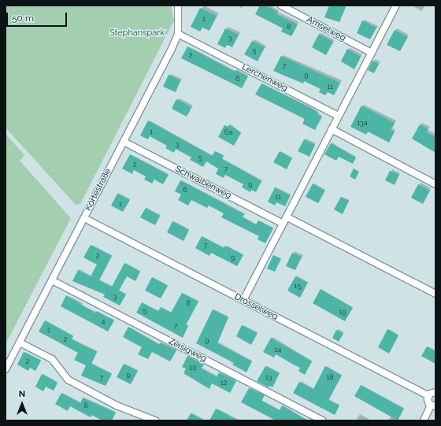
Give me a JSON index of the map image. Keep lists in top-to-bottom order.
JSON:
{
  "streets": {
    "street": [
      "Amselweg",
      "Lerchenweg",
      "Schwalbenweg",
      "Körtestraße",
      "Drosselweg",
      "Zeisigweg"
    ]
  },
  "crossings": [
    ["Lerchenweg", "Körtestraße"],
    ["Schwalbenweg", "Körtestraße"],
    ["Körtestraße", "Drosselweg"],
    ["Körtestraße", "Zeisigweg"]
  ],
  "parks": ["Stephanspark"],
  "house_numbers": [
    "1",
    "8",
    "3",
    "5",
    "2",
    "7",
    "9",
    "6",
    "11",
    "13a",
    "1",
    "6a",
    "3",
    "5",
    "2",
    "7",
    "9",
    "6",
    "11",
    "1",
    "7",
    "2",
    "9",
    "15",
    "3",
    "8",
    "5",
    "19",
    "4",
    "7",
    "1",
    "2",
    "9",
    "14",
    "2",
    "10",
    "9",
    "13",
    "18",
    "7",
    "12",
    "8"
  ],
  "scale_bar": "50 m",
  "north": "top"
}
